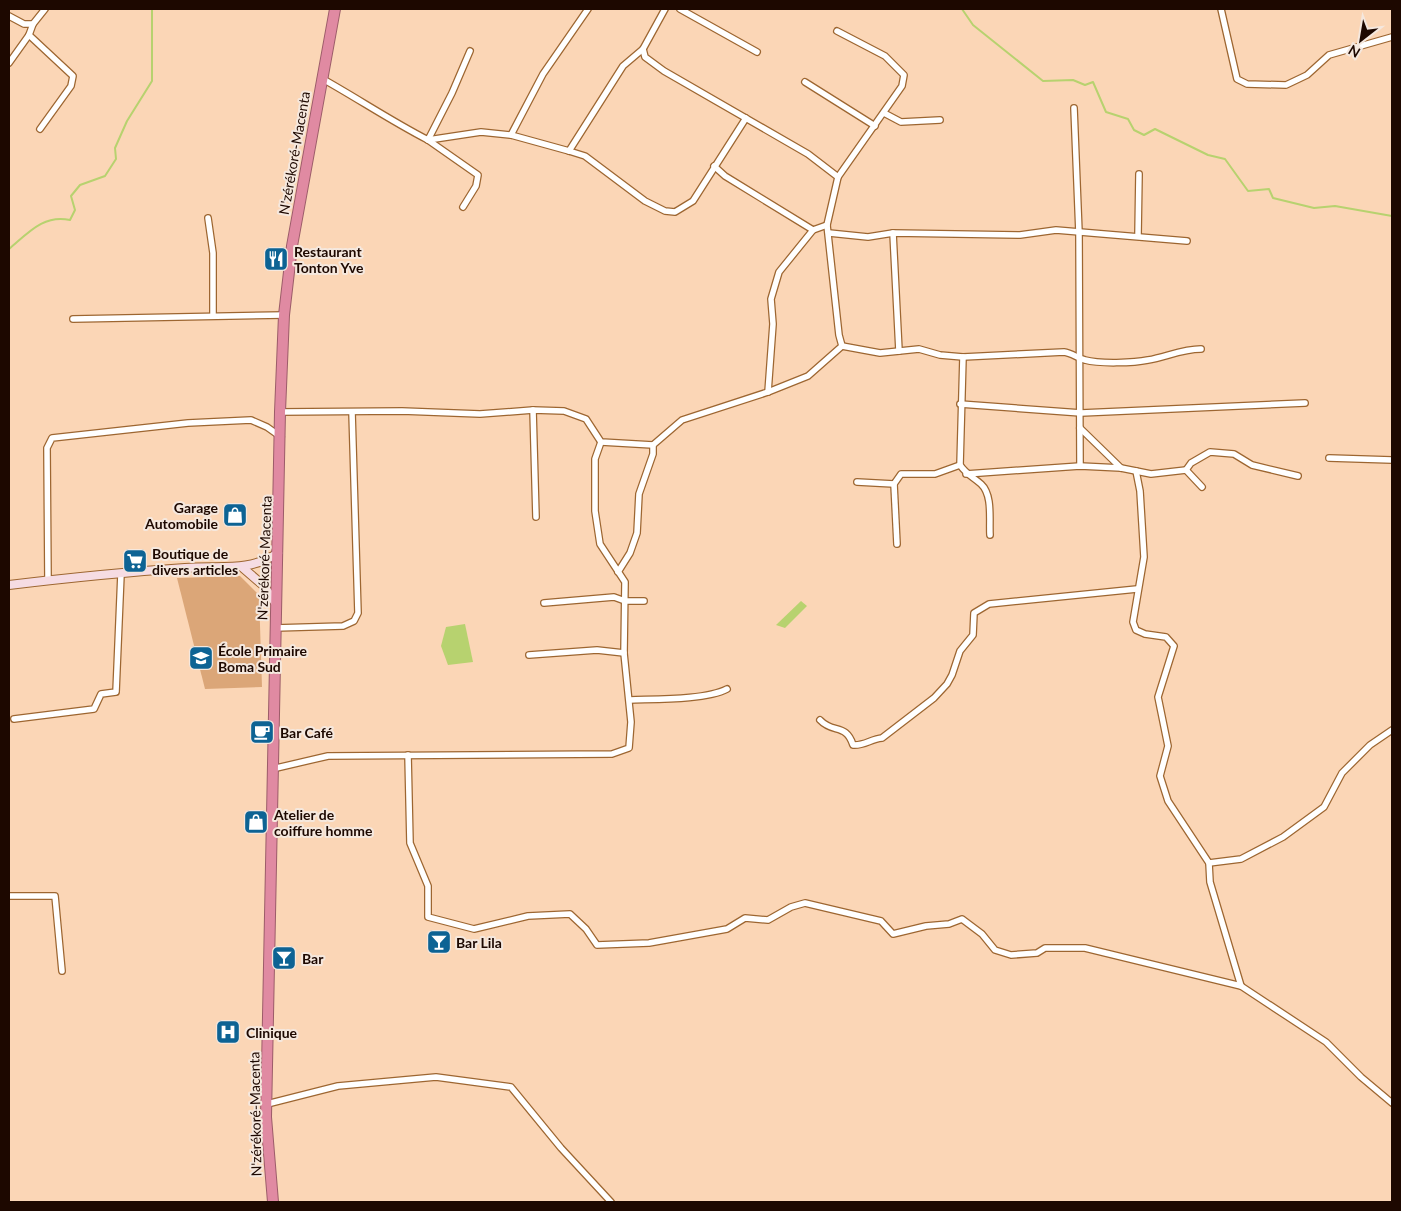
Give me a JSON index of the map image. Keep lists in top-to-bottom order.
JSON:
{
  "streets": {
    "highway": ["N'zérékoré-Macenta"]
  },
  "places": {
    "restaurant": ["Restaurant Tonton Yve"],
    "shop": ["Garage Automobile", "Atelier de coiffure homme"],
    "supermarket": ["Boutique de divers articles"],
    "school or university": ["École Primaire Boma Sud"],
    "cafe": ["Bar Café"],
    "bar": ["Bar Lila", "Bar"],
    "hospital": ["Clinique"]
  },
  "north": "bottom left"
}
